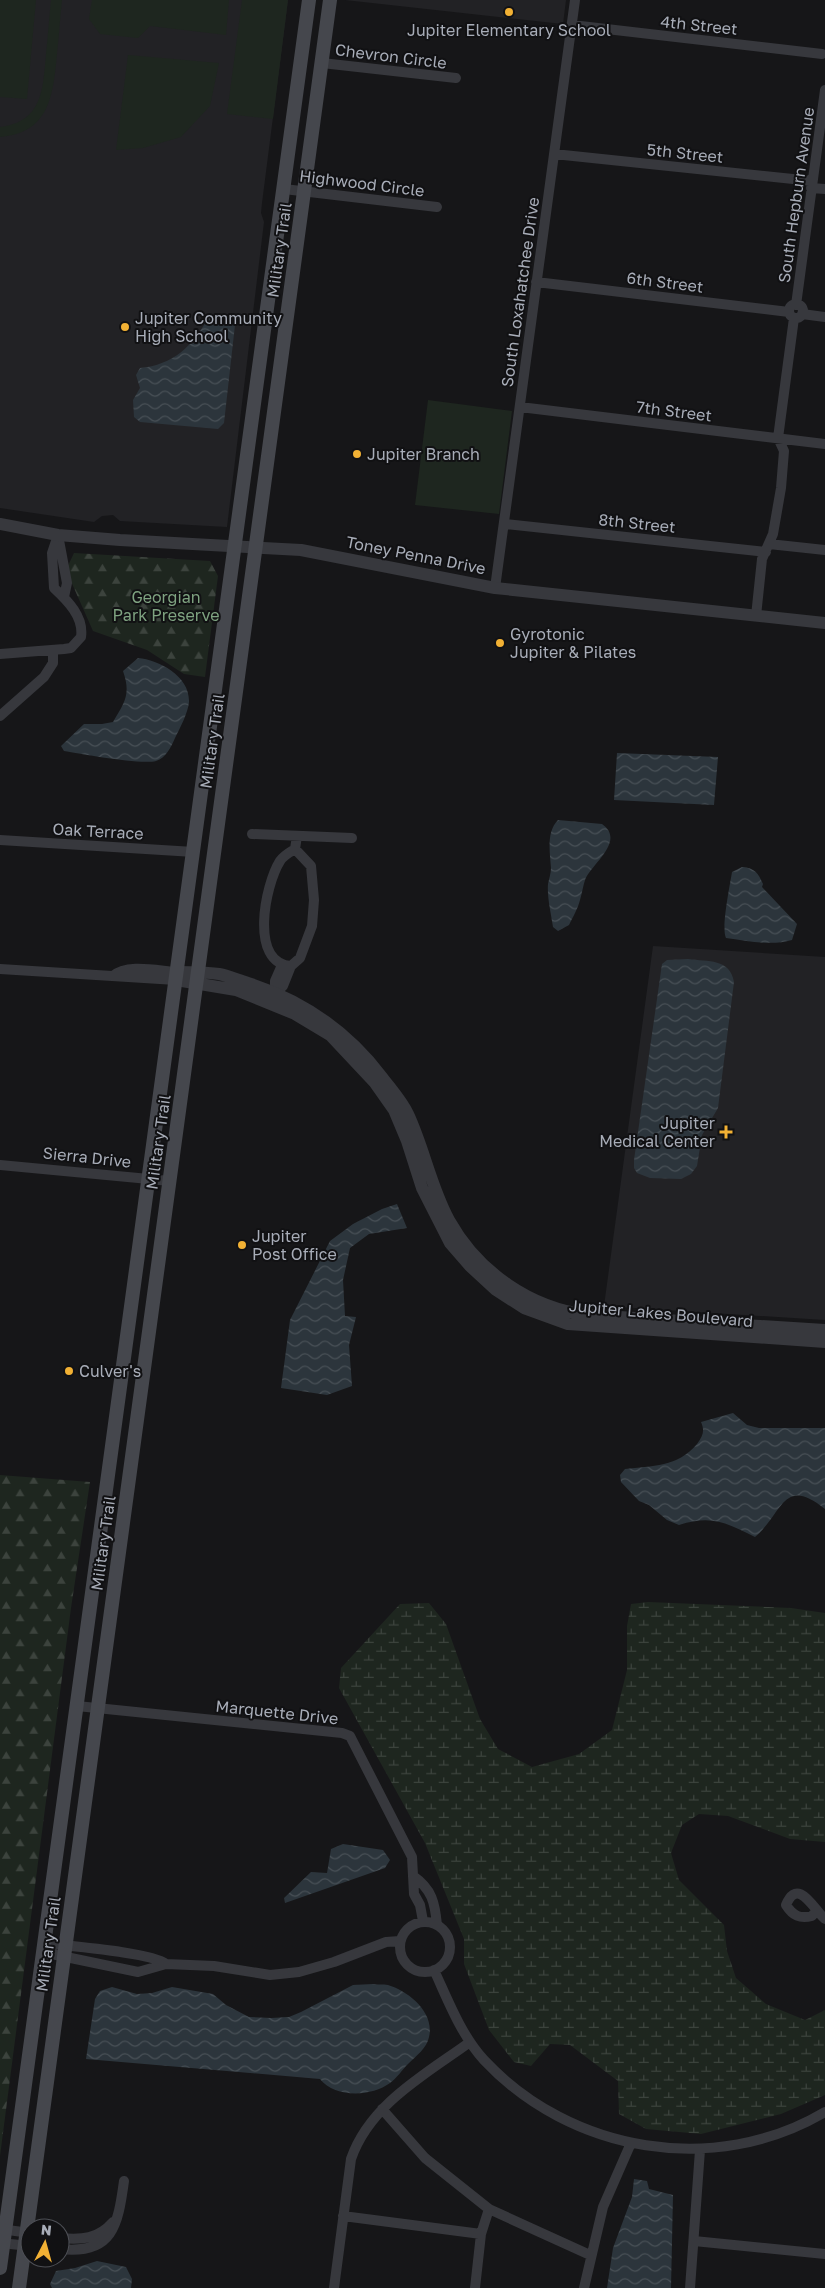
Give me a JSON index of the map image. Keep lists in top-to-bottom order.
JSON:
{
  "streets": {
    "main road": ["Military Trail"],
    "street": [
      "4th Street",
      "Chevron Circle",
      "5th Street",
      "Highwood Circle",
      "South Hepburn Avenue",
      "6th Street",
      "South Loxahatchee Drive",
      "7th Street",
      "8th Street",
      "Toney Penna Drive",
      "Oak Terrace",
      "Sierra Drive",
      "Jupiter Lakes Boulevard",
      "Marquette Drive"
    ]
  },
  "crossings": [
    ["4th Street", "South Loxahatchee Drive"],
    ["Chevron Circle", "Military Trail"],
    ["5th Street", "South Hepburn Avenue"],
    ["5th Street", "South Loxahatchee Drive"],
    ["Highwood Circle", "Military Trail"],
    ["South Hepburn Avenue", "6th Street"],
    ["South Hepburn Avenue", "7th Street"],
    ["South Hepburn Avenue", "8th Street"],
    ["South Hepburn Avenue", "Toney Penna Drive"],
    ["Military Trail", "Toney Penna Drive"],
    ["Military Trail", "Oak Terrace"],
    ["Military Trail", "Sierra Drive"],
    ["Military Trail", "Jupiter Lakes Boulevard"],
    ["Military Trail", "Marquette Drive"],
    ["6th Street", "South Loxahatchee Drive"],
    ["South Loxahatchee Drive", "7th Street"],
    ["South Loxahatchee Drive", "8th Street"],
    ["South Loxahatchee Drive", "Toney Penna Drive"]
  ],
  "parks": ["Georgian Park Preserve"],
  "places": {
    "other": [
      "Jupiter Elementary School",
      "Jupiter Community High School",
      "Jupiter Branch",
      "Gyrotonic Jupiter & Pilates",
      "Jupiter Post Office",
      "Culver's"
    ],
    "health": ["Jupiter Medical Center"]
  },
  "north": "top"
}
